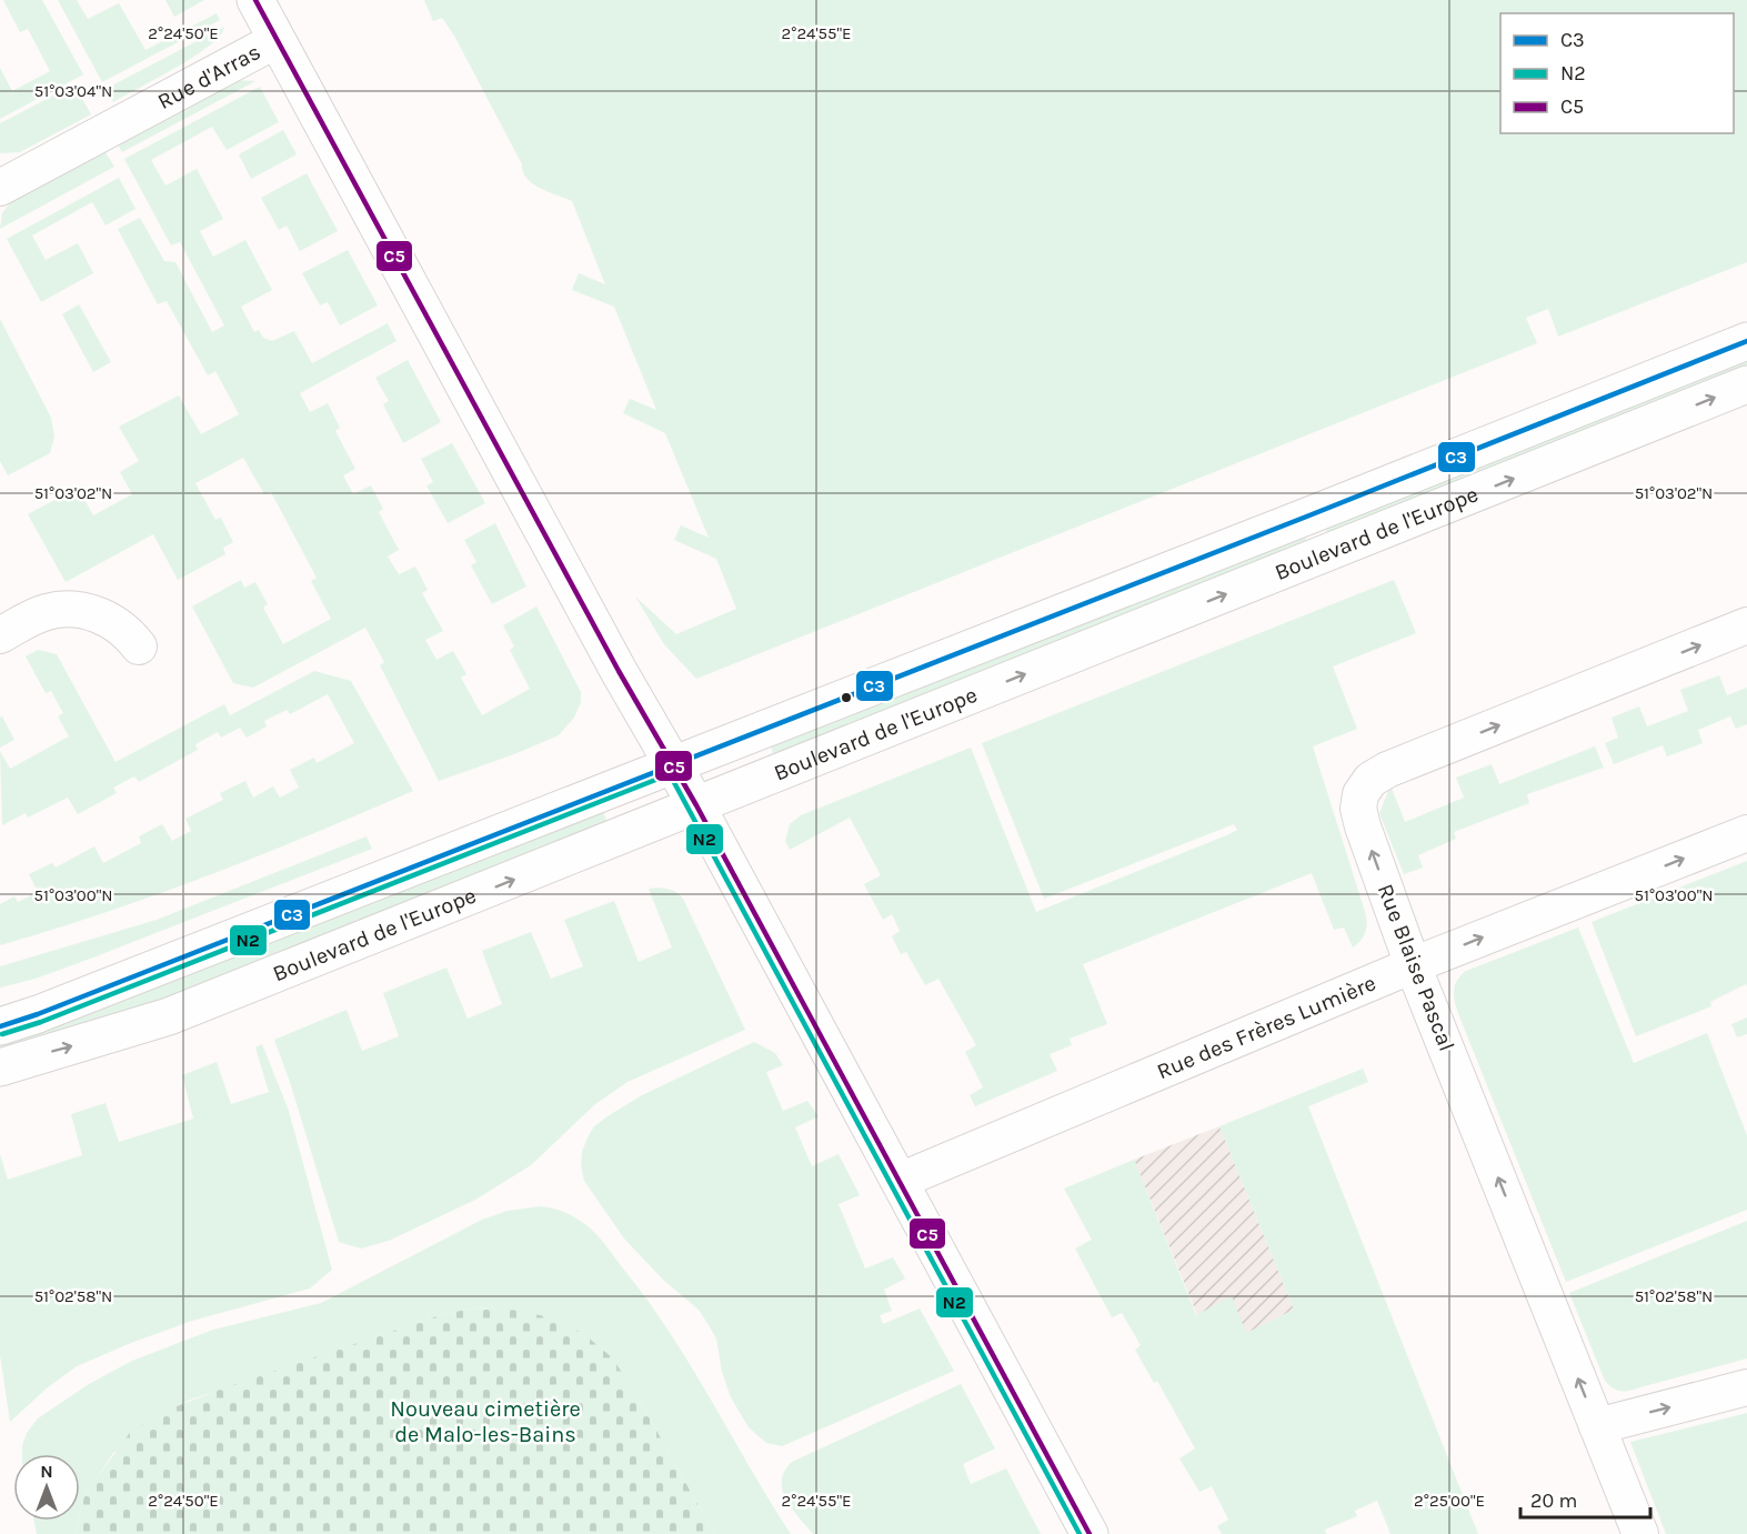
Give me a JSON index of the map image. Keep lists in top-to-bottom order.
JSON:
{
  "streets": {
    "street": [
      "Rue d'Arras",
      "Boulevard de l'Europe",
      "Rue Blaise Pascal",
      "Rue des Frères Lumière"
    ]
  },
  "crossings": [
    ["Rue Blaise Pascal", "Rue des Frères Lumière"]
  ],
  "one_way": ["Rue des Frères Lumière"],
  "parks": ["Nouveau cimetière de Malo-les-Bains"],
  "lines": ["transit line C5", "transit line C3", "transit line N2"],
  "legend": ["C3", "N2", "C5"],
  "scale_bar": "20 m",
  "north": "top",
  "coordinates": [
    "2°24'50\"E",
    "2°24'55\"E",
    "51°03'04\"N",
    "51°03'02\"N",
    "51°03'00\"N",
    "51°02'58\"N",
    "2°25'00\"E"
  ]
}
